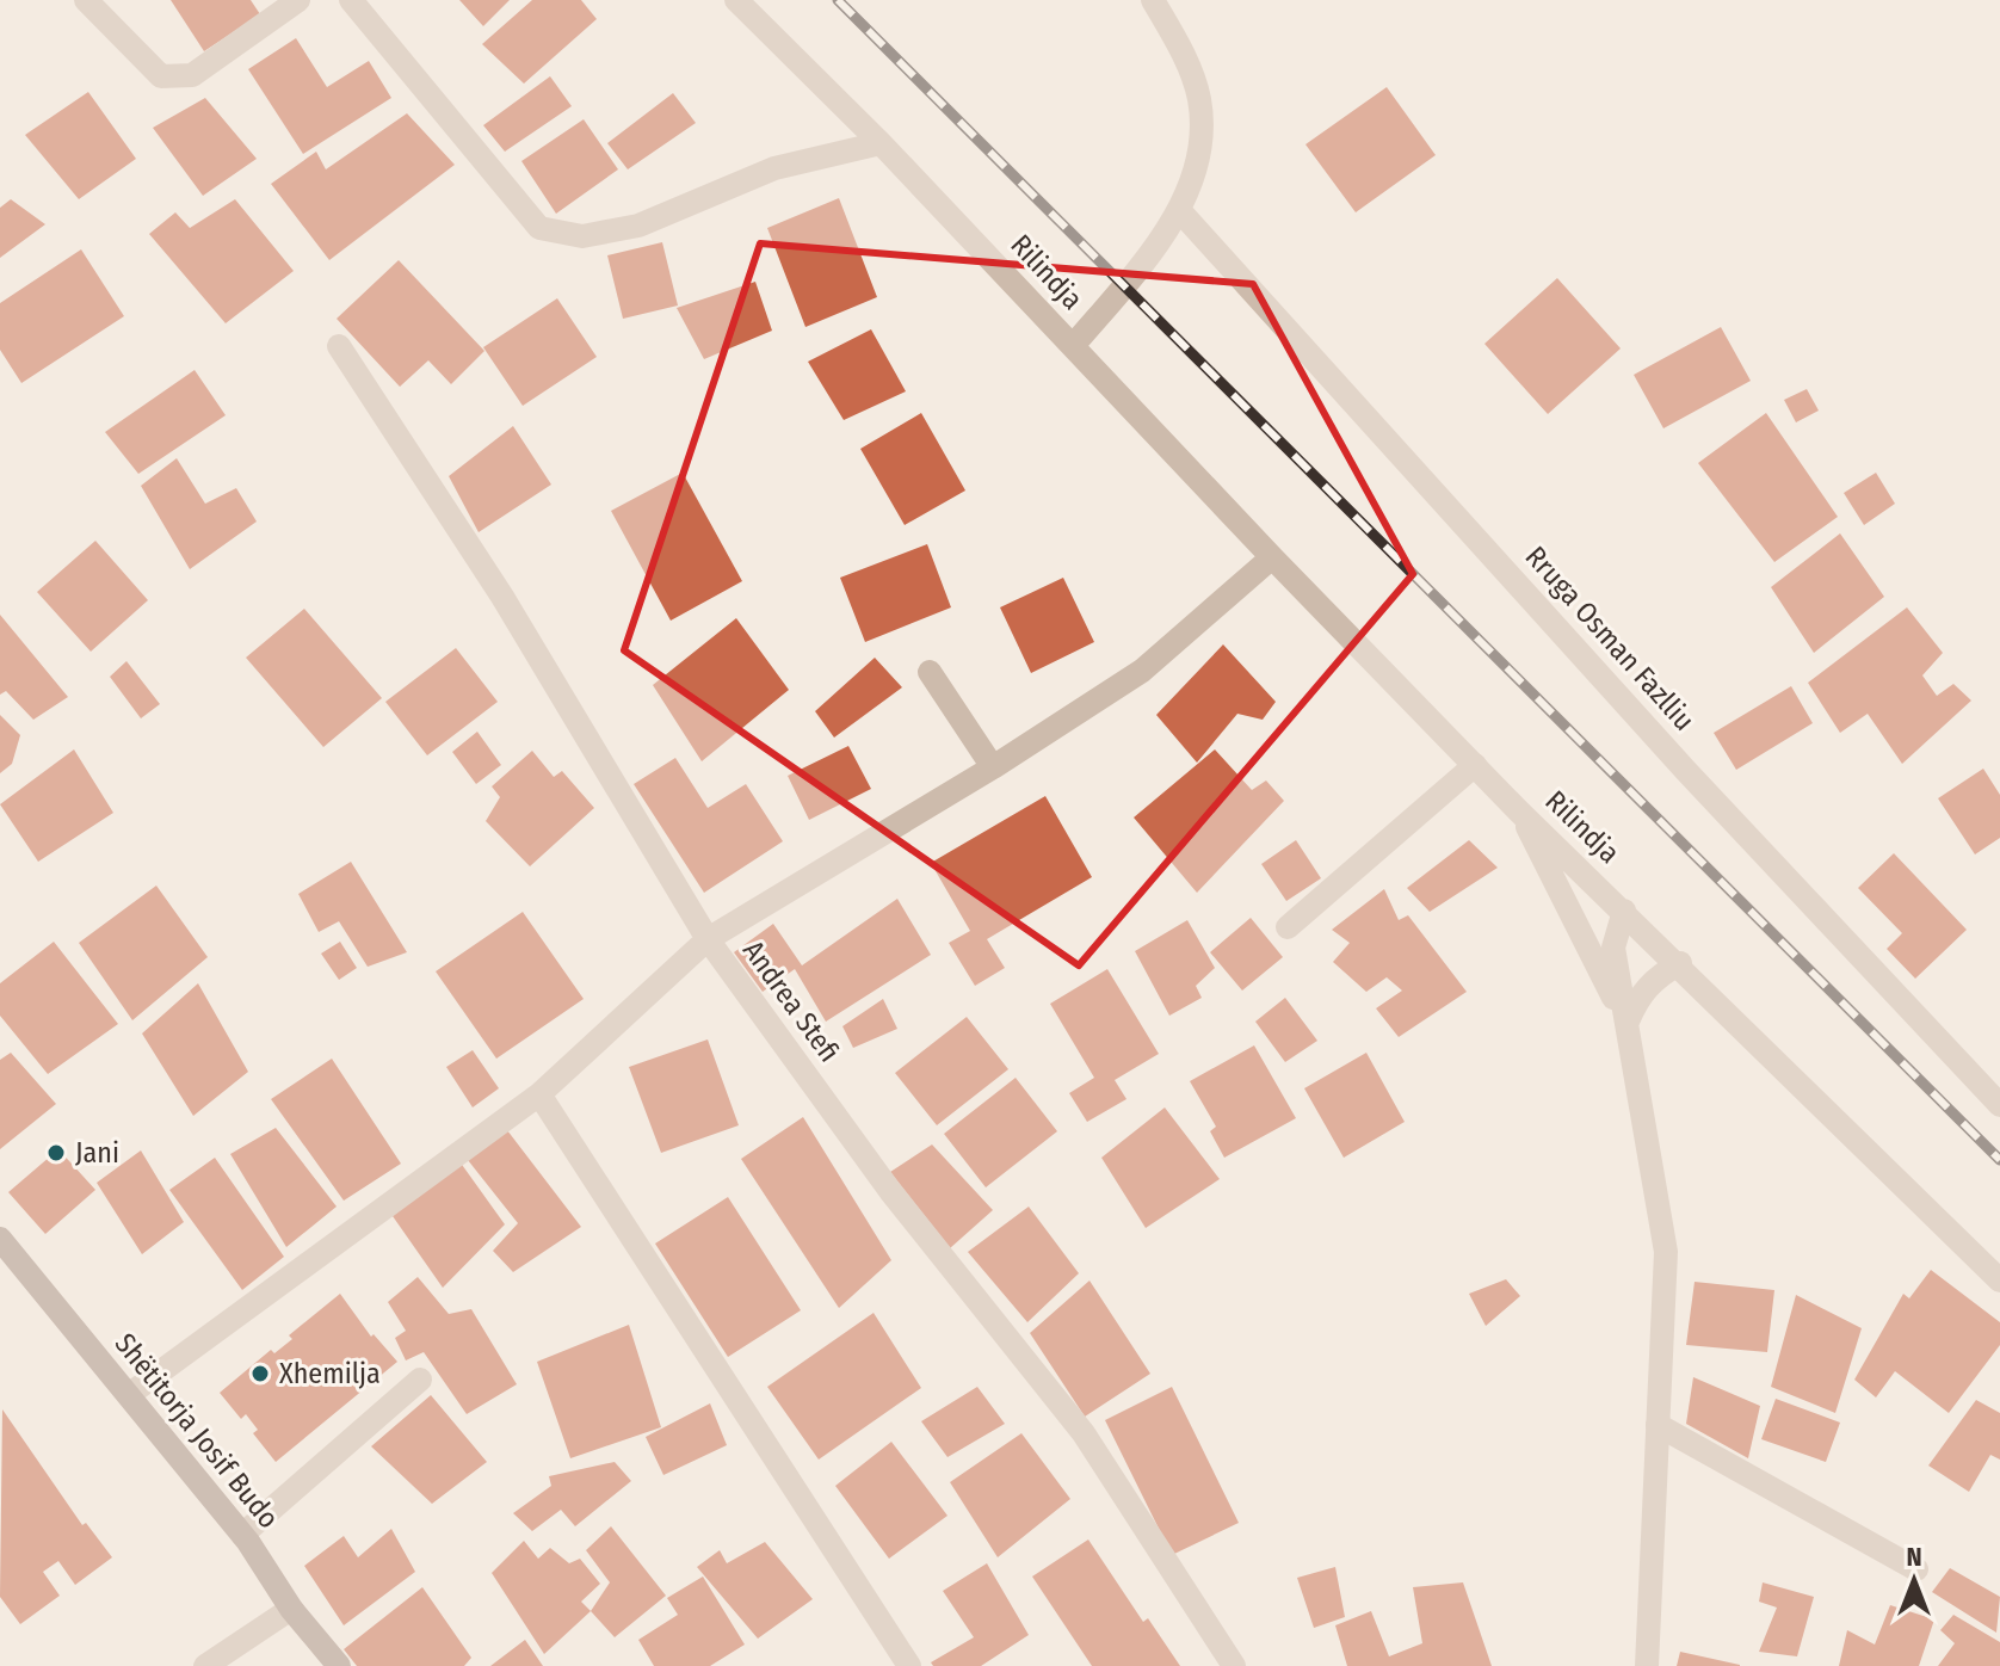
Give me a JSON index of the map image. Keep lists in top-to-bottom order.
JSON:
{
  "streets": {
    "main road": ["Shëtitorja Josif Budo"],
    "street": ["Rilindja", "Rruga Osman Fazlliu", "Andrea Stefi"]
  },
  "places": ["Jani", "Xhemilja"],
  "north": "top"
}
